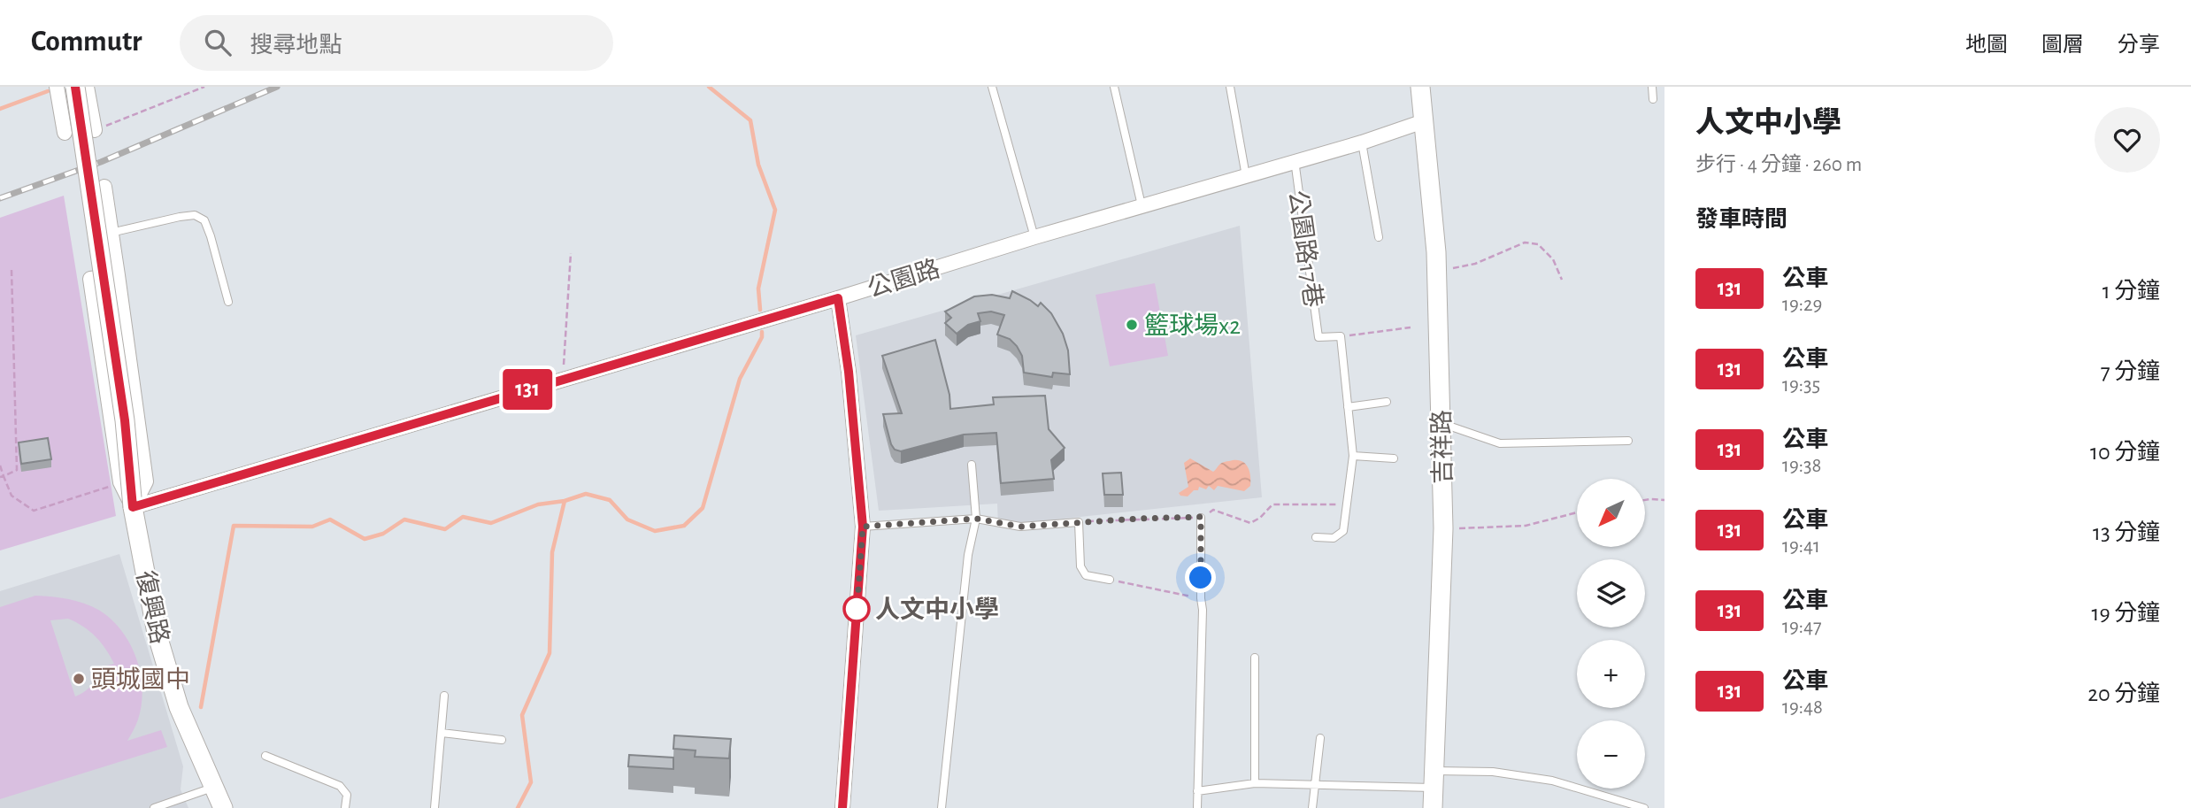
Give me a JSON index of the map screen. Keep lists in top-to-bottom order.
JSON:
{
  "streets": {
    "street": ["公園路", "吉祥路", "復興路"],
    "lane": ["公園路17巷"]
  },
  "crossings": [
    ["公園路17巷", "公園路"],
    ["公園路", "吉祥路"],
    ["公園路", "復興路"]
  ],
  "places": ["籃球場x2", "人文中小學", "頭城國中"],
  "lines": ["bus line 131"],
  "north": "bottom left",
  "page": {
    "header": "Commutr",
    "search": "搜尋地點",
    "nav": ["地圖", "圖層", "分享"],
    "on_map": "131",
    "heading": [
      ["人文中小學", "步行 · 4 分鐘 · 260 m"],
      "發車時間"
    ],
    "list": [
      {
        "mark": "131",
        "name": "公車",
        "note": "19:29",
        "value": "1 分鐘"
      },
      {
        "mark": "131",
        "name": "公車",
        "note": "19:35",
        "value": "7 分鐘"
      },
      {
        "mark": "131",
        "name": "公車",
        "note": "19:38",
        "value": "10 分鐘"
      },
      {
        "mark": "131",
        "name": "公車",
        "note": "19:41",
        "value": "13 分鐘"
      },
      {
        "mark": "131",
        "name": "公車",
        "note": "19:47",
        "value": "19 分鐘"
      },
      {
        "mark": "131",
        "name": "公車",
        "note": "19:48",
        "value": "20 分鐘"
      }
    ],
    "map_buttons": ["+", "−"]
  }
}
